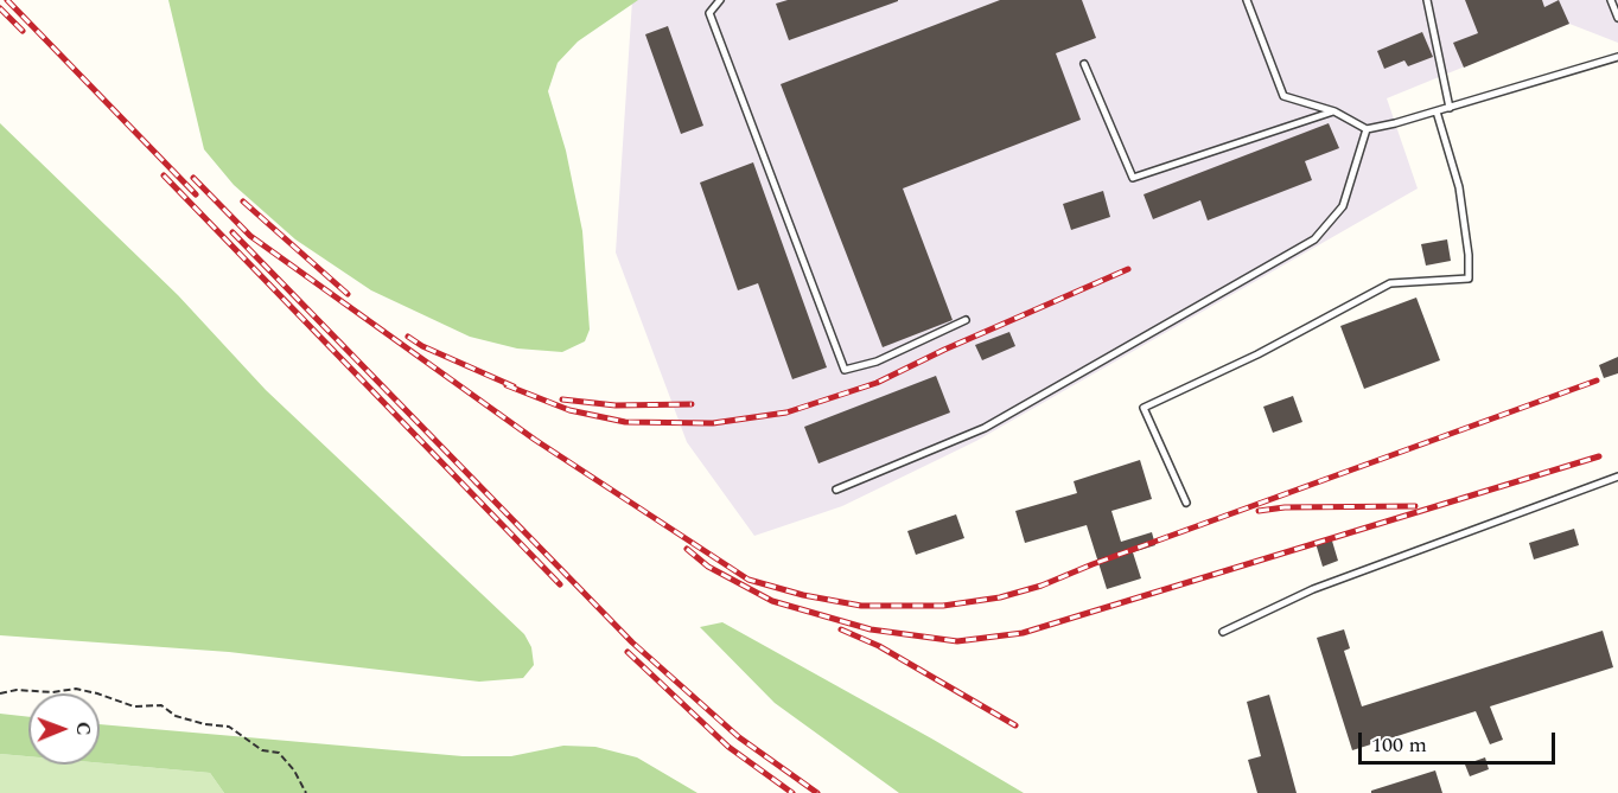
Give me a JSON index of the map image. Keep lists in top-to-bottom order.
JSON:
{
  "scale_bar": "100 m",
  "north": "right"
}
